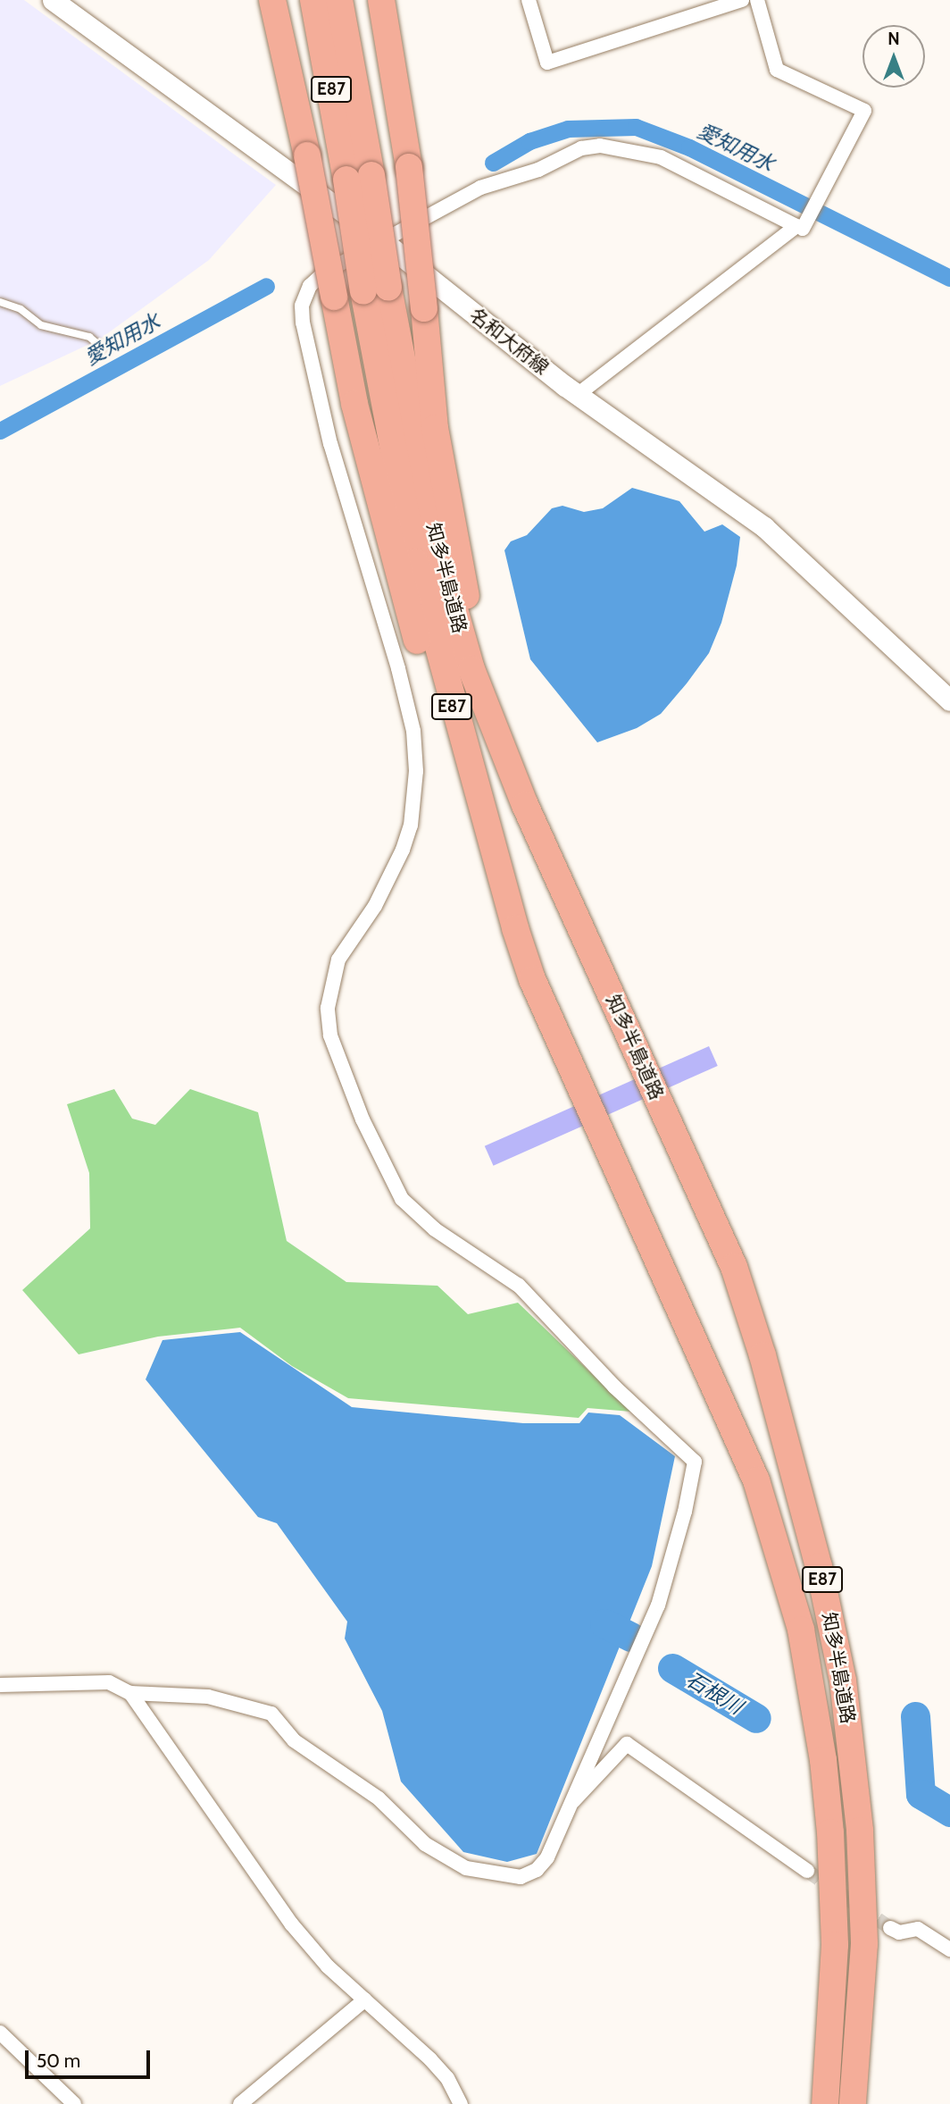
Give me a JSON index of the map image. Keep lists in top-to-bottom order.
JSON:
{
  "streets": {
    "highway": ["E87", "知多半島道路"],
    "main road": ["名和大府線"]
  },
  "water": ["愛知用水", "石根川"],
  "scale_bar": "50 m",
  "north": "top"
}
